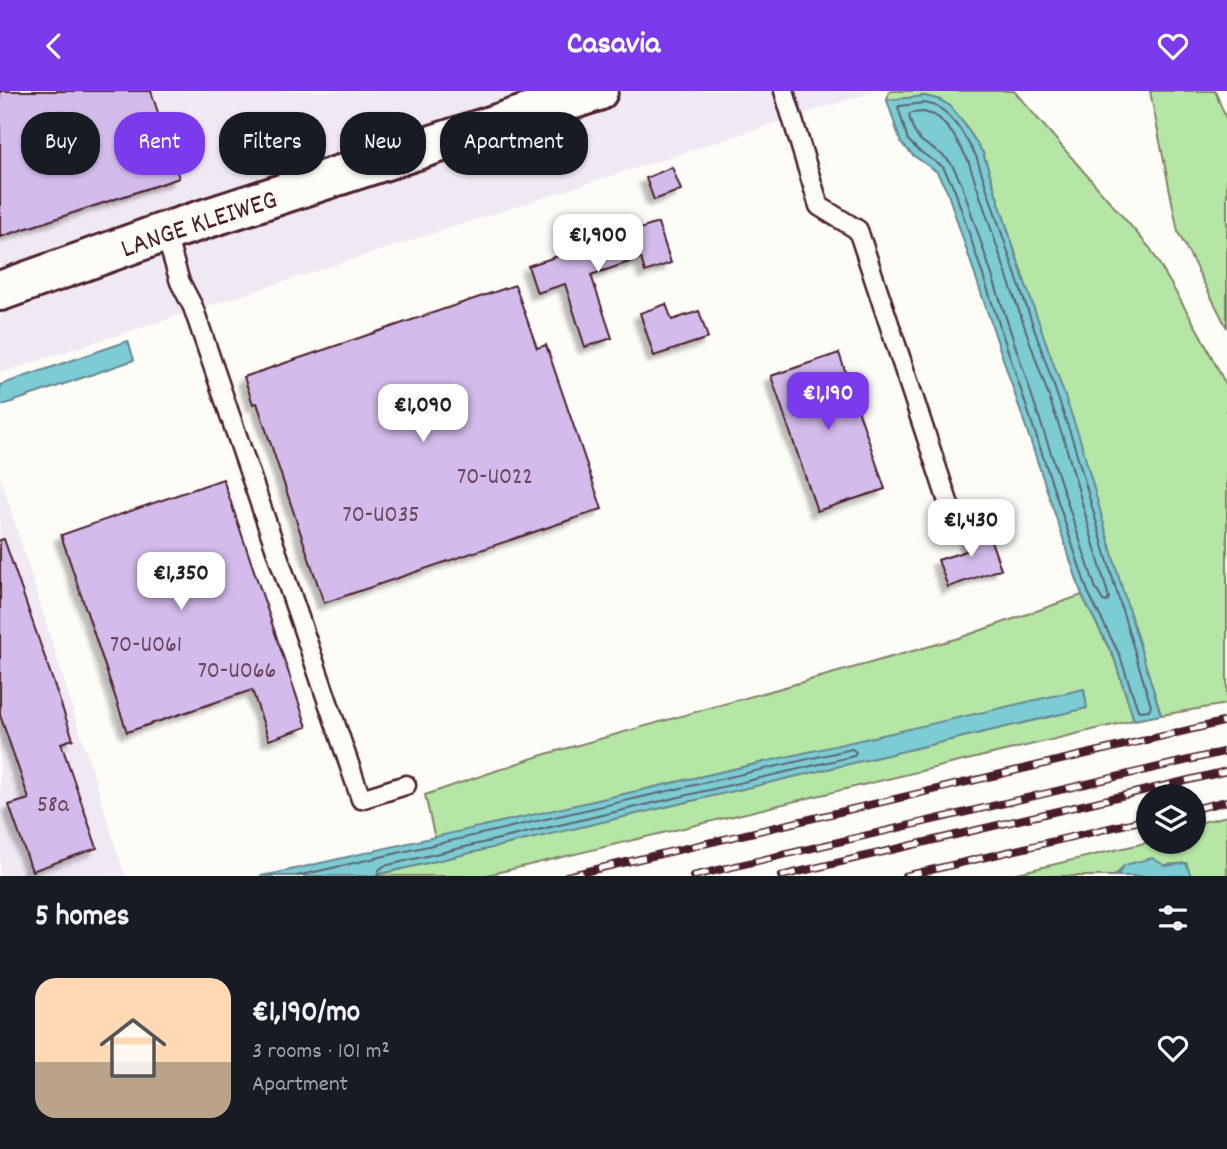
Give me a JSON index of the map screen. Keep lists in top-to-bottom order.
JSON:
{
  "streets": {
    "street": ["LANGE KLEIWEG"]
  },
  "house_numbers": [
    "70-U022",
    "70-U035",
    "70-U061",
    "70-U066",
    "58a"
  ],
  "page": {
    "header": "Casavia",
    "chip": [
      "Buy",
      "Rent",
      "Filters",
      "New",
      "Apartment"
    ],
    "price": [
      "€1,900",
      "€1,190",
      "€1,090",
      "€1,430",
      "€1,350"
    ],
    "heading": "5 homes",
    "list": [
      {
        "name": "€1,190/mo",
        "note": "3 rooms · 101 m² · Apartment"
      }
    ]
  }
}
